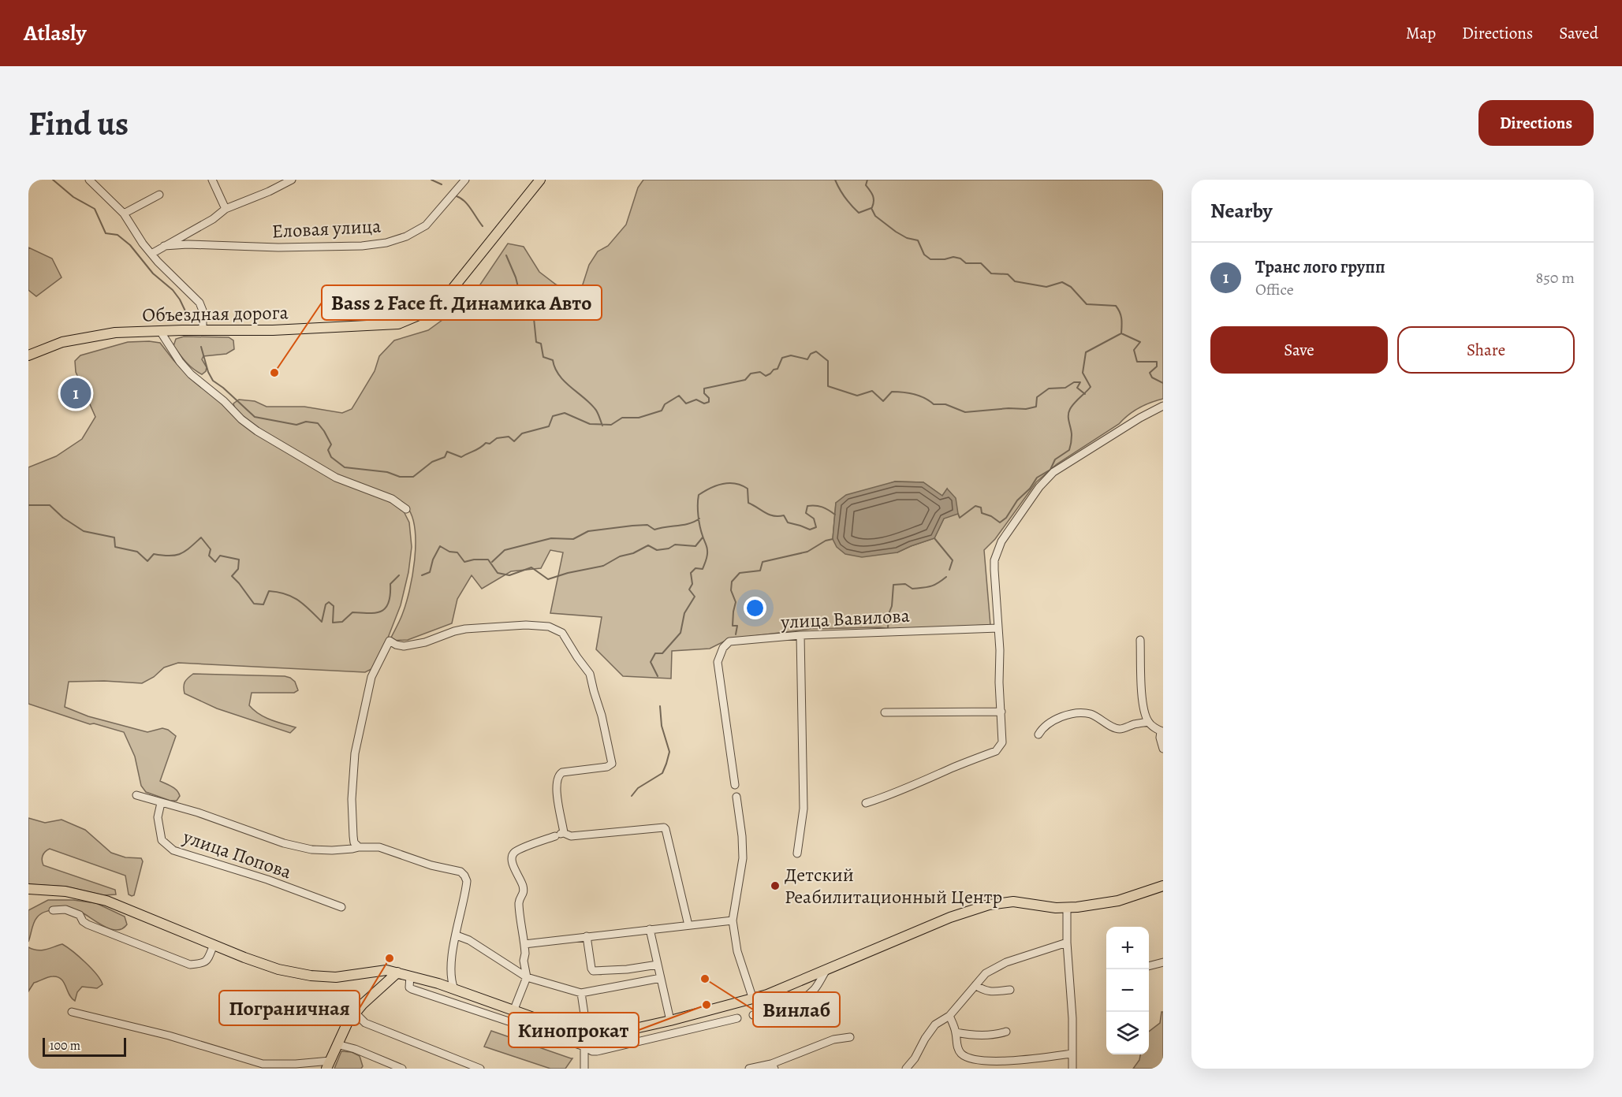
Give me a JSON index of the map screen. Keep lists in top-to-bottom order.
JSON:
{
  "streets": {
    "main road": ["Объездная дорога"],
    "street": ["Еловая улица", "улица Вавилова", "улица Попова"]
  },
  "places": [
    "Bass 2 Face ft. Динамика Авто",
    "Детский Реабилитационный Центр",
    "Пограничная",
    "Винлаб",
    "Кинопрокат"
  ],
  "scale_bar": "100 m",
  "page": {
    "header": "Atlasly",
    "nav": ["Map", "Directions", "Saved"],
    "buttons": [
      "Directions",
      ["Save", "Share"]
    ],
    "title": "Find us",
    "heading": "Nearby",
    "list": [
      {
        "mark": "1",
        "name": "Транс лого групп",
        "note": "Office",
        "value": "850 m"
      }
    ],
    "pins": "1",
    "map_buttons": ["+", "−"],
    "scale": "100 m"
  }
}
